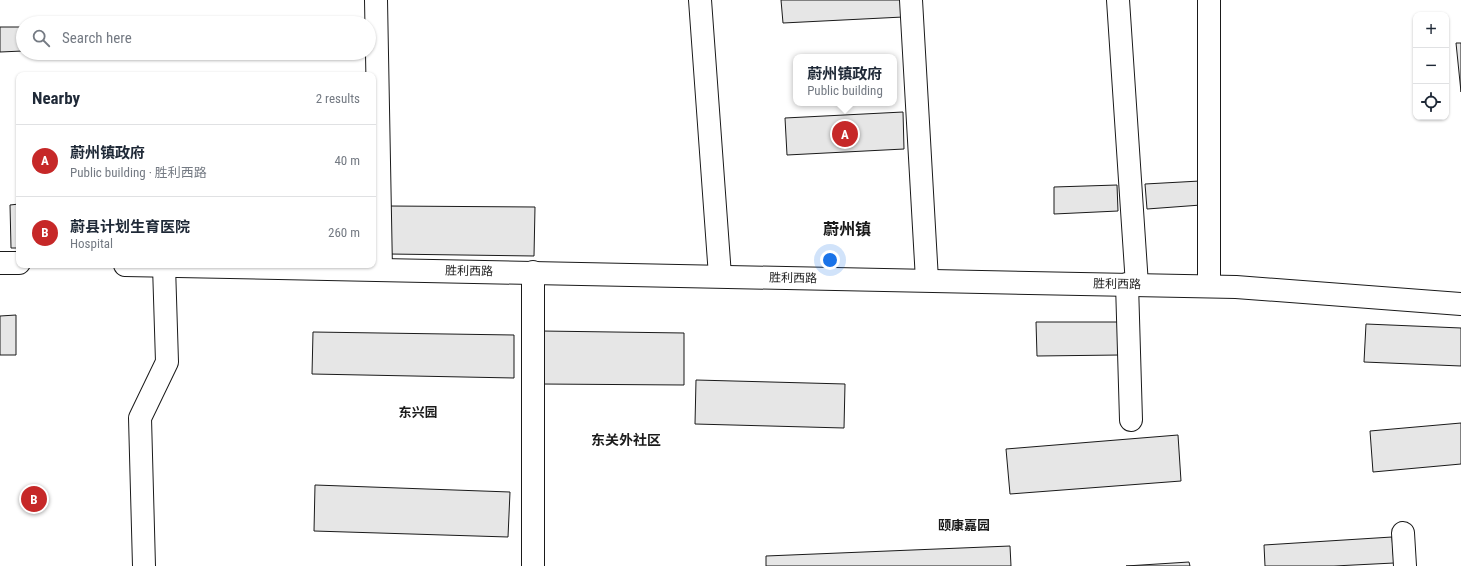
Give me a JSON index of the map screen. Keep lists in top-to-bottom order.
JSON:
{
  "streets": {
    "street": ["胜利西路"]
  },
  "districts": [
    "蔚州镇",
    "东兴园",
    "东关外社区",
    "颐康嘉园"
  ],
  "page": {
    "map_buttons": ["+", "−"],
    "search": "Search here",
    "popup": ["蔚州镇政府", "Public building"],
    "heading": ["Nearby", "2 results"],
    "pins": ["A", "B"],
    "list": [
      {
        "mark": "A",
        "name": "蔚州镇政府",
        "note": "Public building · 胜利西路",
        "value": "40 m"
      },
      {
        "mark": "B",
        "name": "蔚县计划生育医院",
        "note": "Hospital",
        "value": "260 m"
      }
    ]
  }
}
